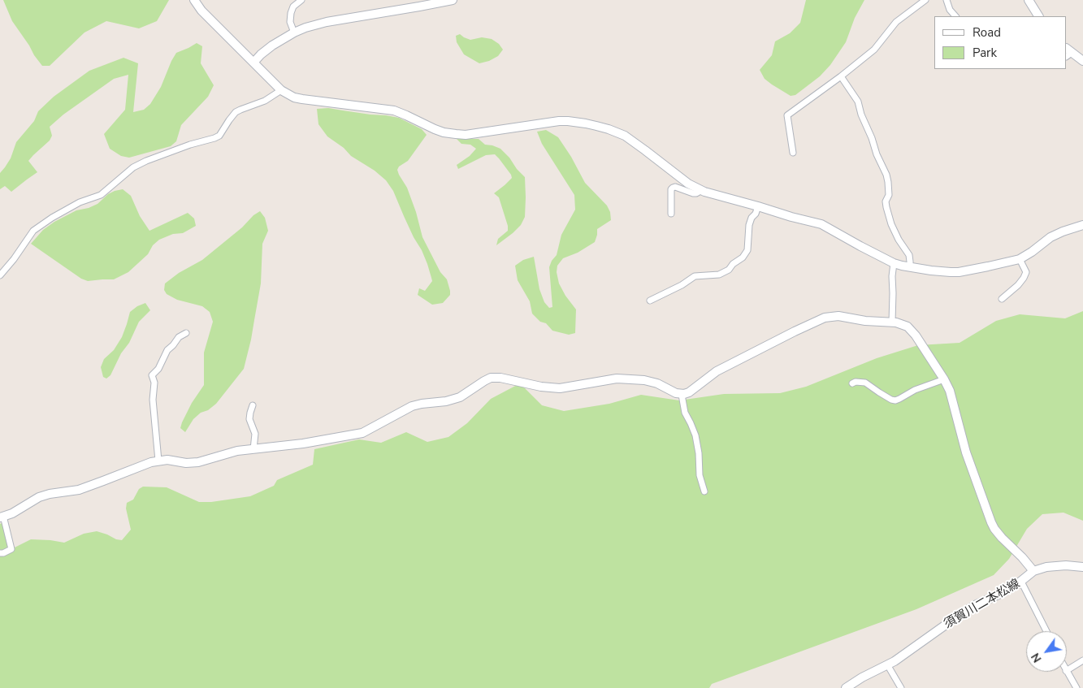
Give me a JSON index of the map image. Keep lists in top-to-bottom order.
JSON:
{
  "streets": {
    "street": ["須賀川二本松線"]
  },
  "legend": ["Road", "Park"],
  "north": "bottom left"
}
